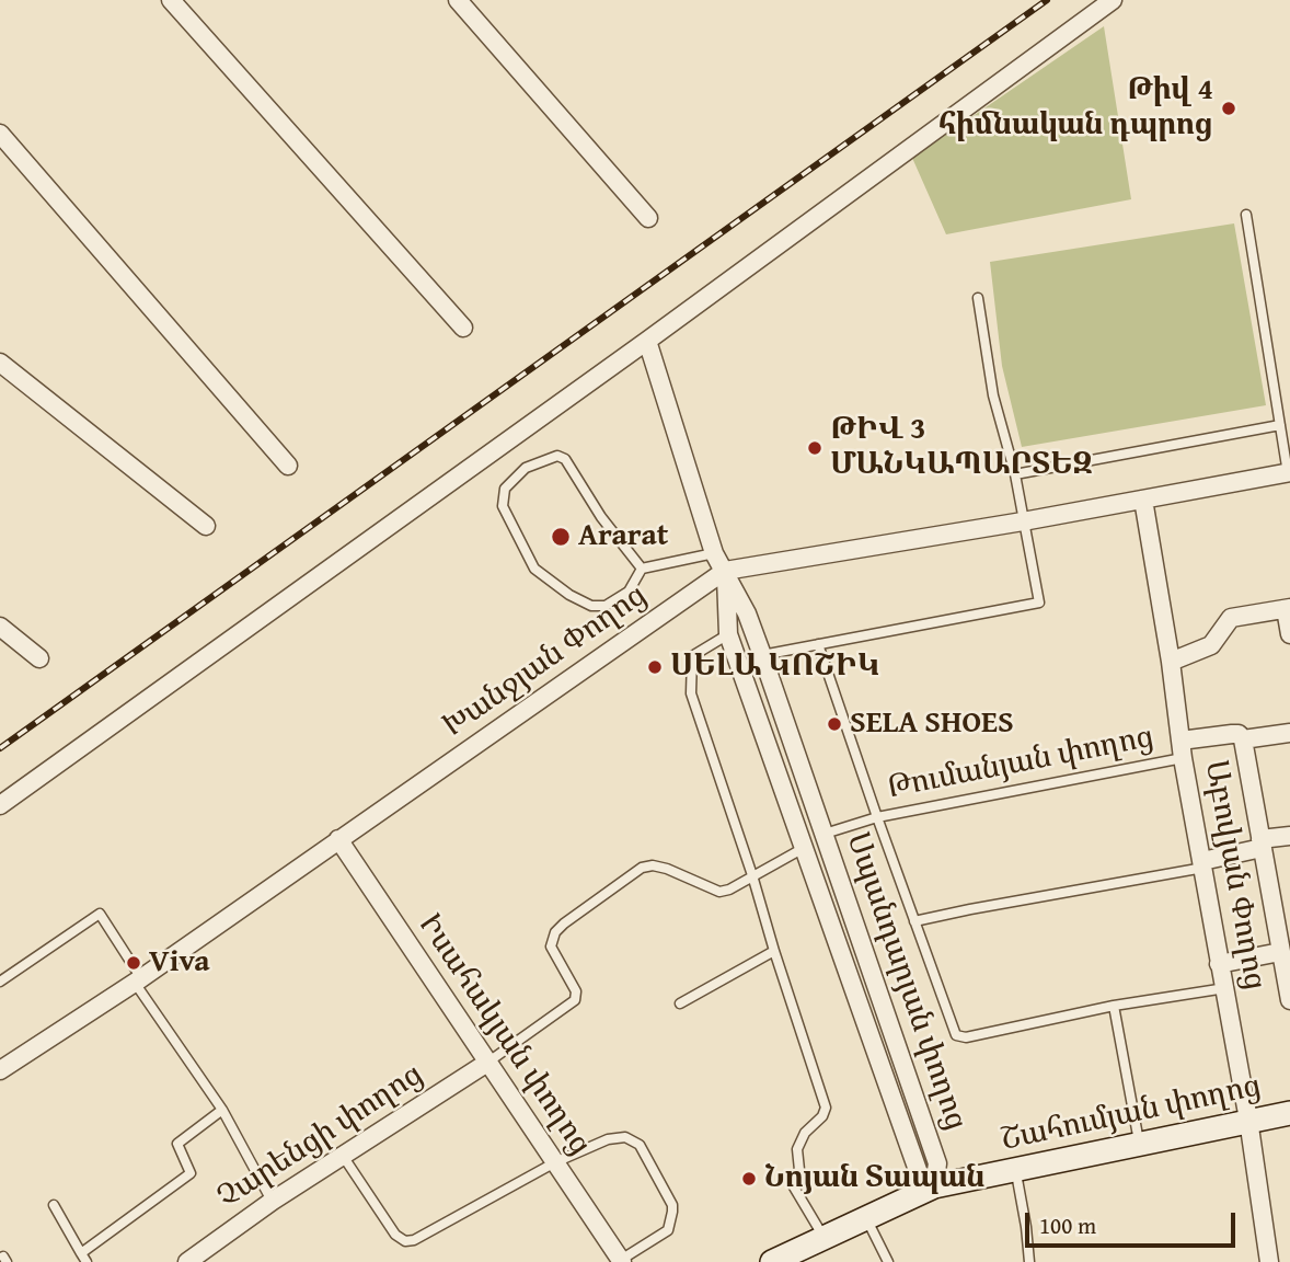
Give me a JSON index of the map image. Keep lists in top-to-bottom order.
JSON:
{
  "streets": {
    "main road": ["Շահումյան փողոց"],
    "street": [
      "Խանջյան Փողոց",
      "Աբովյան Փողոց",
      "Սպանդարյան փողոց",
      "Իսահակյան փողոց",
      "Չարենցի փողոց"
    ],
    "lane": ["Թումանյան փողոց"]
  },
  "crossings": [
    ["Խանջյան Փողոց", "Աբովյան Փողոց"],
    ["Խանջյան Փողոց", "Սպանդարյան փողոց"],
    ["Խանջյան Փողոց", "Իսահակյան փողոց"],
    ["Թումանյան փողոց", "Աբովյան Փողոց"],
    ["Թումանյան փողոց", "Սպանդարյան փողոց"],
    ["Աբովյան Փողոց", "Շահումյան փողոց"],
    ["Սպանդարյան փողոց", "Շահումյան փողոց"],
    ["Իսահակյան փողոց", "Չարենցի փողոց"]
  ],
  "places": [
    "Թիվ 4 հիմնական դպրոց",
    "ԹԻՎ 3 ՄԱՆԿԱՊԱՐՏԵԶ",
    "Ararat",
    "ՍԵԼԱ ԿՈՇԻԿ",
    "SELA SHOES",
    "Viva",
    "Նոյան Տապան"
  ],
  "scale_bar": "100 m"
}
